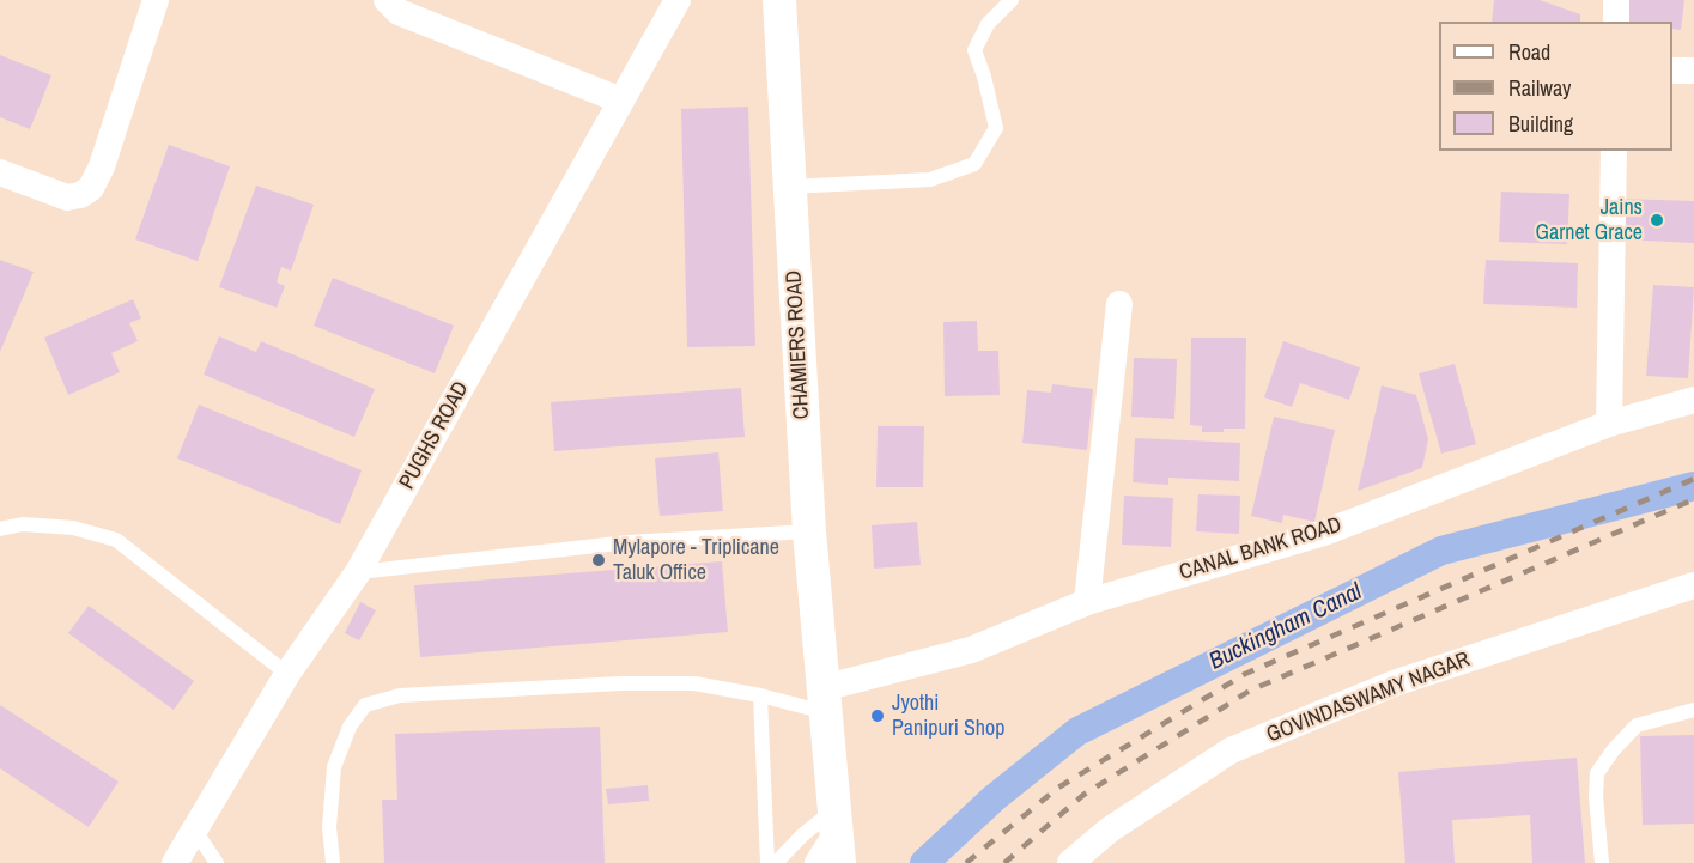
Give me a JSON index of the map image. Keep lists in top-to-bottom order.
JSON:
{
  "streets": {
    "street": [
      "CHAMIERS ROAD",
      "PUGHS ROAD",
      "CANAL BANK ROAD",
      "GOVINDASWAMY NAGAR"
    ]
  },
  "crossings": [
    ["CHAMIERS ROAD", "CANAL BANK ROAD"]
  ],
  "water": ["Buckingham Canal"],
  "places": ["Jains Garnet Grace", "Mylapore - Triplicane Taluk Office", "Jyothi Panipuri Shop"],
  "legend": ["Road", "Railway", "Building"]
}
